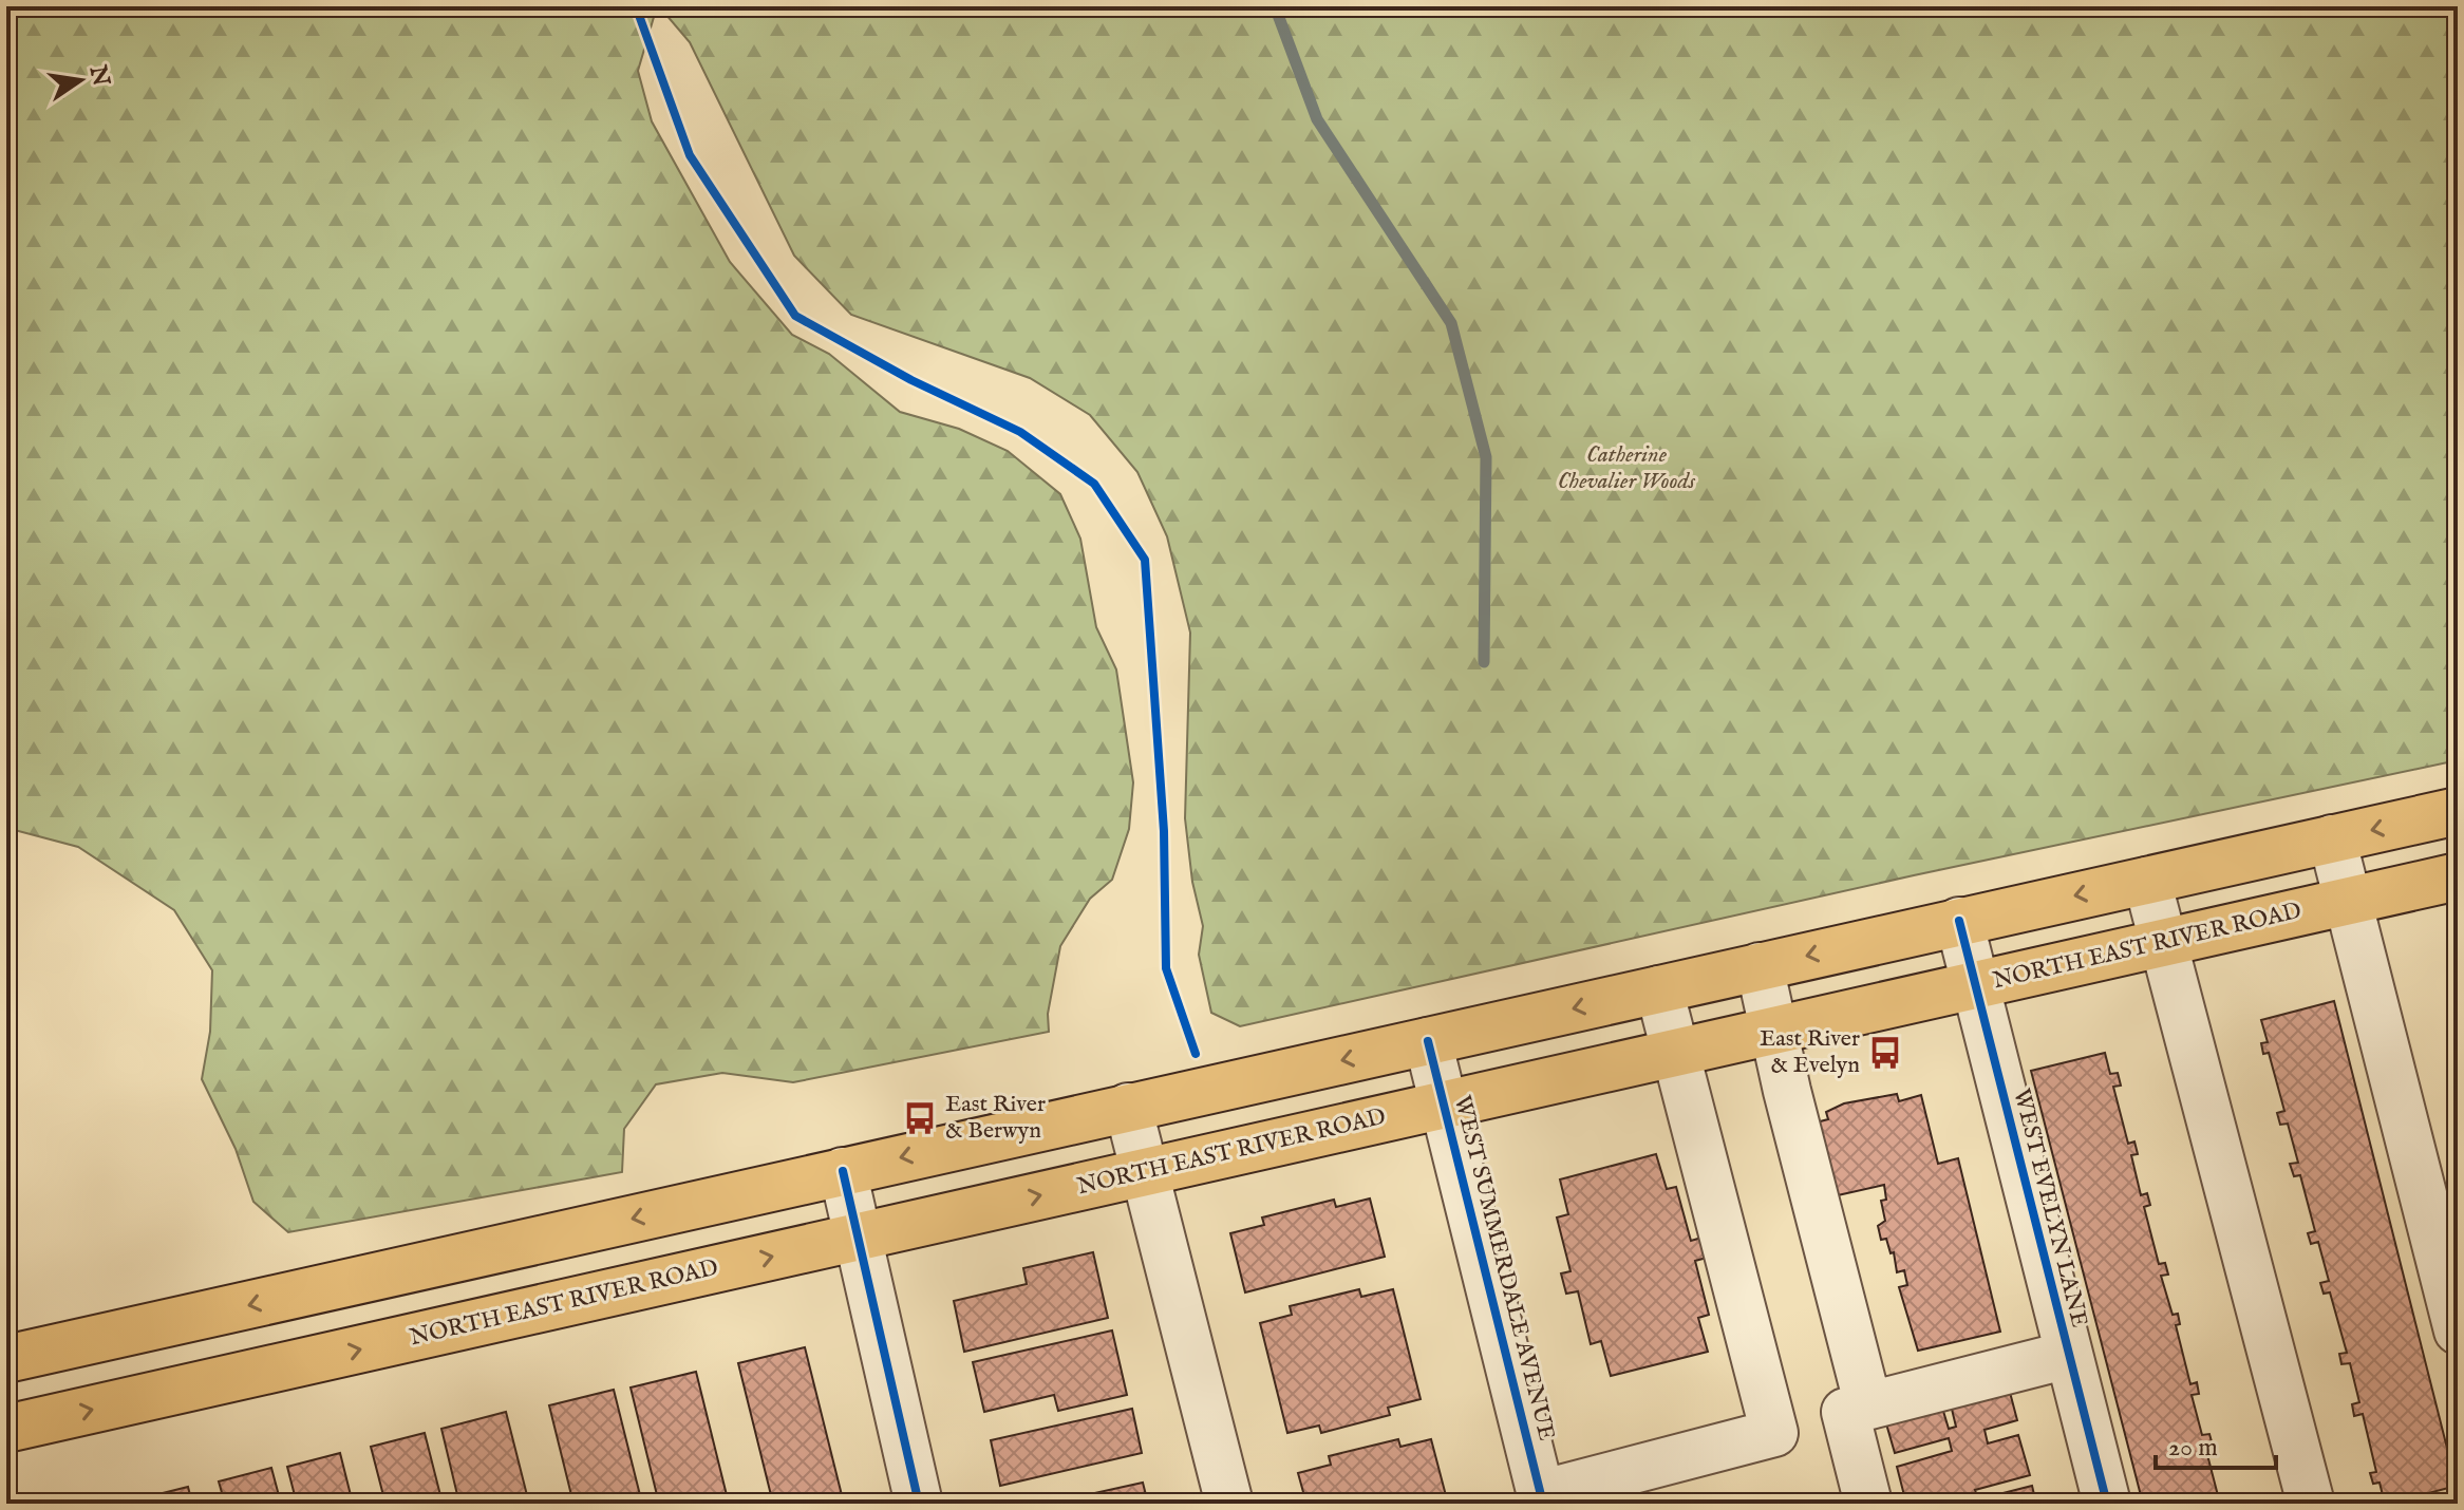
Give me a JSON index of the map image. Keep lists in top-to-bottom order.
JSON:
{
  "streets": {
    "main road": ["NORTH EAST RIVER ROAD"],
    "street": ["WEST EVELYN LANE", "WEST SUMMERDALE AVENUE"]
  },
  "crossings": [
    ["NORTH EAST RIVER ROAD", "WEST EVELYN LANE"],
    ["NORTH EAST RIVER ROAD", "WEST SUMMERDALE AVENUE"]
  ],
  "parks": ["Catherine Chevalier Woods"],
  "places": {
    "bus stop": ["East River & Evelyn", "East River & Berwyn"]
  },
  "scale_bar": "20 m",
  "north": "right"
}
